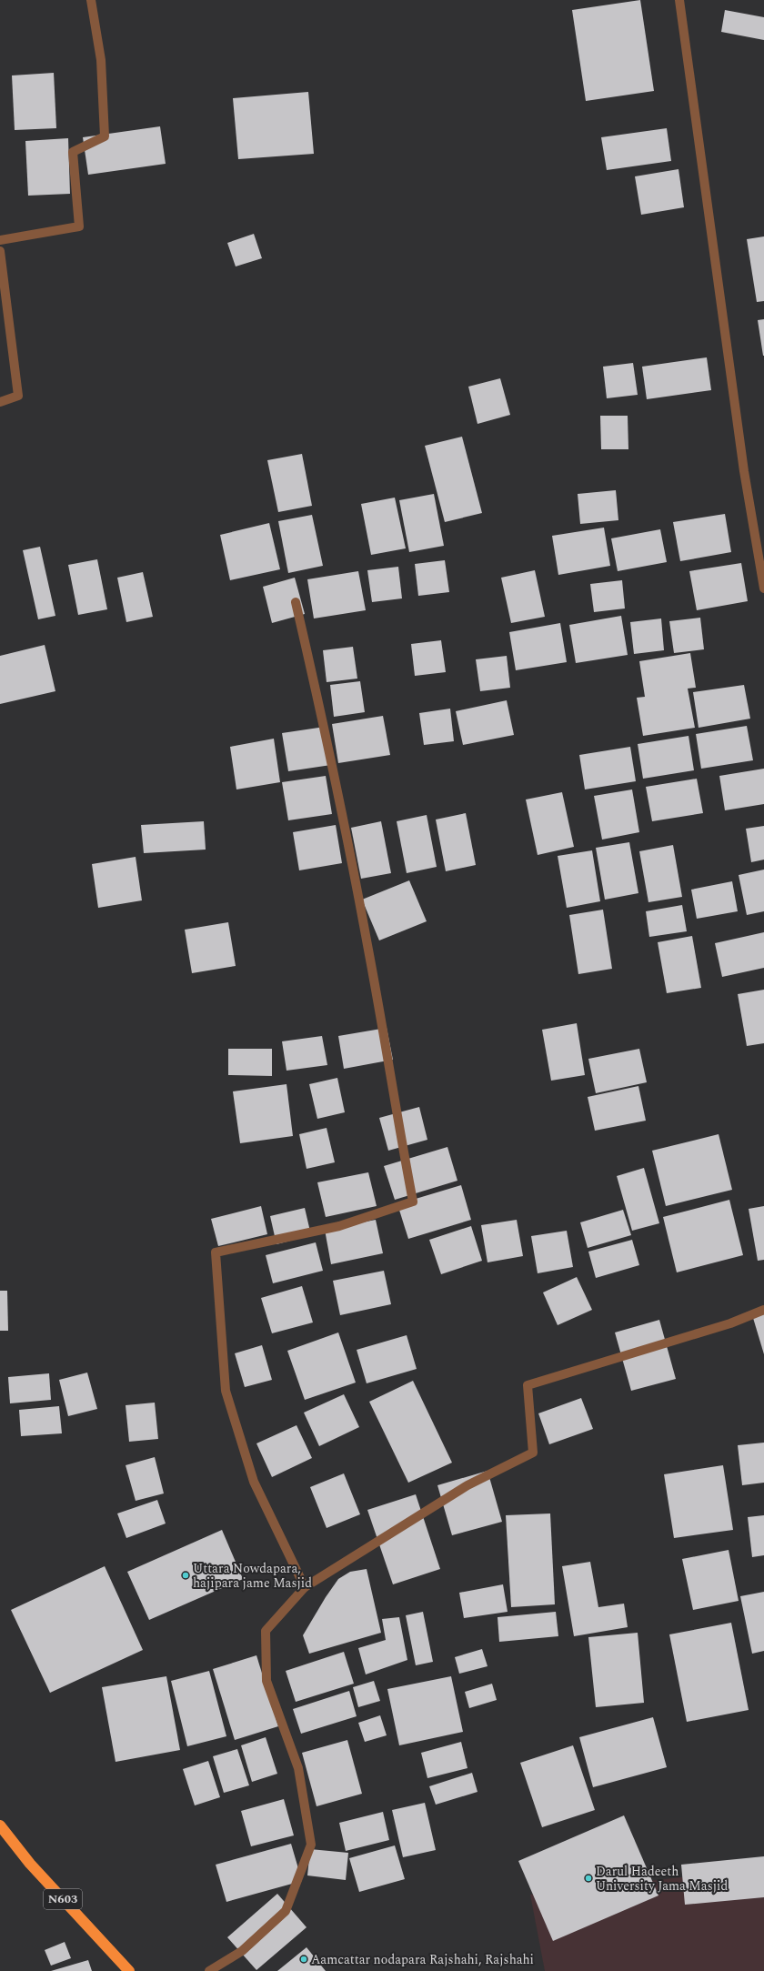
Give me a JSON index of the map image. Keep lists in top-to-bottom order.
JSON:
{
  "streets": {
    "highway": ["N603"]
  },
  "places": ["Uttara Nowdapara, hajipara jame Masjid", "Darul Hadeeth University Jama Masjid", "Aamcattar nodapara Rajshahi, Rajshahi"]
}
